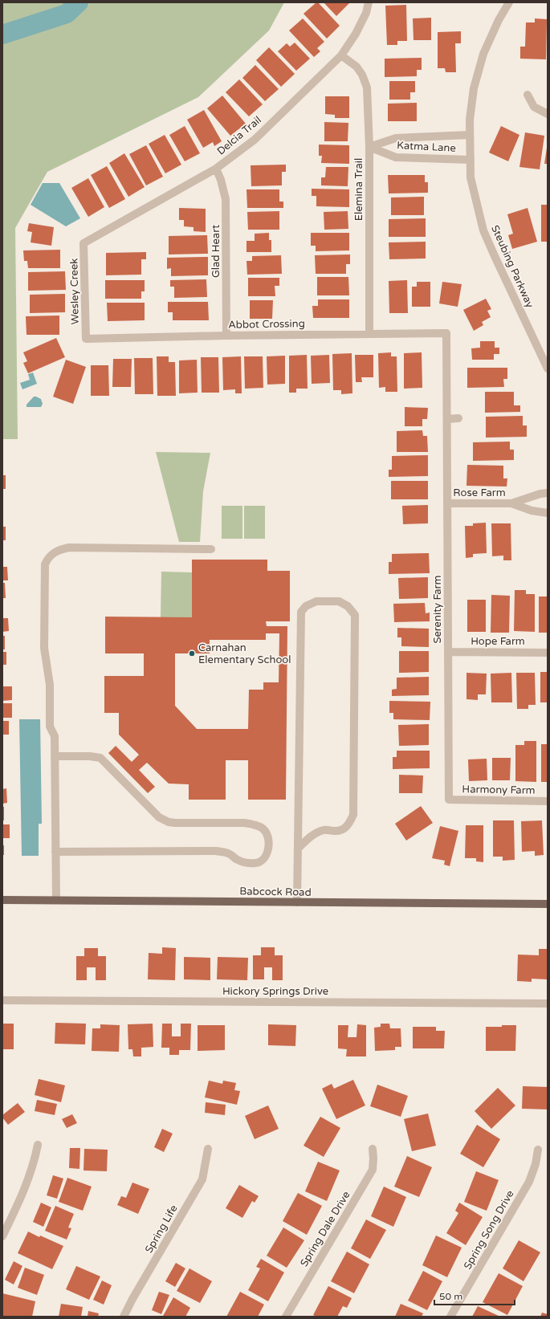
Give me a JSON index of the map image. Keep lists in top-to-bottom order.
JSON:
{
  "streets": {
    "main road": ["Babcock Road"],
    "street": [
      "Delcia Trail",
      "Katma Lane",
      "Elemina Trail",
      "Glad Heart",
      "Steubing Parkway",
      "Wesley Creek",
      "Abbot Crossing",
      "Rose Farm",
      "Serenity Farm",
      "Hope Farm",
      "Harmony Farm",
      "Hickory Springs Drive",
      "Spring Life",
      "Spring Dale Drive",
      "Spring Song Drive"
    ]
  },
  "crossings": [
    ["Delcia Trail", "Elemina Trail"],
    ["Delcia Trail", "Glad Heart"],
    ["Delcia Trail", "Wesley Creek"],
    ["Katma Lane", "Elemina Trail"],
    ["Katma Lane", "Steubing Parkway"],
    ["Elemina Trail", "Abbot Crossing"],
    ["Glad Heart", "Abbot Crossing"],
    ["Wesley Creek", "Abbot Crossing"],
    ["Abbot Crossing", "Serenity Farm"],
    ["Rose Farm", "Serenity Farm"],
    ["Serenity Farm", "Hope Farm"],
    ["Serenity Farm", "Harmony Farm"]
  ],
  "places": ["Carnahan Elementary School"],
  "scale_bar": "50 m"
}
